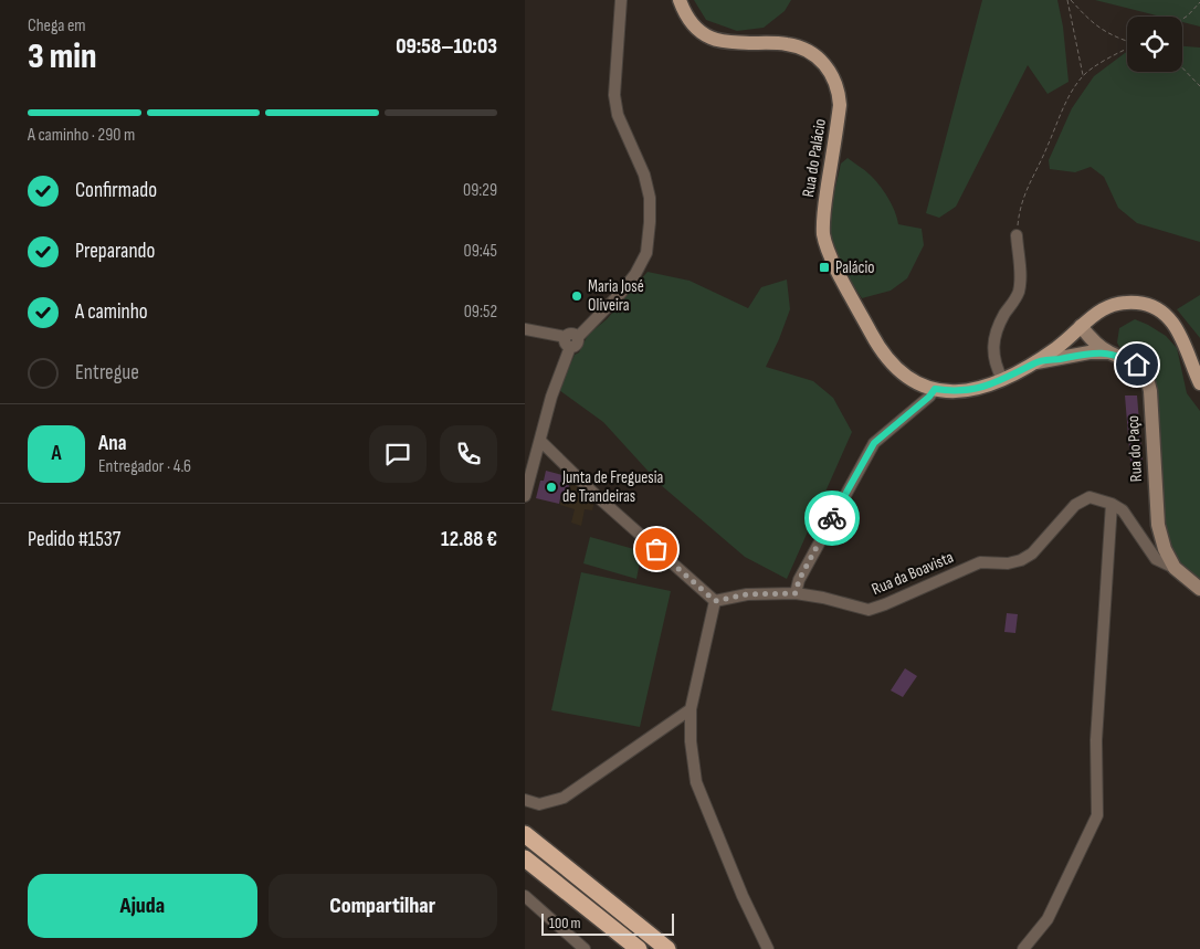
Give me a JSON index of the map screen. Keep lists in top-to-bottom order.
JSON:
{
  "streets": {
    "main road": ["Rua do Palácio"],
    "street": ["Rua do Paço", "Rua da Boavista"]
  },
  "crossings": [
    ["Rua do Palácio", "Rua do Paço"]
  ],
  "places": {
    "transit": ["Palácio"],
    "other": ["Maria José Oliveira", "Junta de Freguesia de Trandeiras"]
  },
  "scale_bar": "100 m",
  "page": {
    "heading": ["3 min", "Chega em", "09:58–10:03"],
    "panel": [
      "Ana",
      "Entregador · 4.6",
      "Pedido #1537",
      "12.88 €"
    ],
    "bar": "A caminho · 290 m",
    "list": [
      ["Confirmado", "09:29"],
      ["Preparando", "09:45"],
      ["A caminho", "09:52"],
      "Entregue"
    ],
    "round": "A",
    "buttons": ["Ajuda", "Compartilhar"],
    "scale": "100 m"
  }
}
